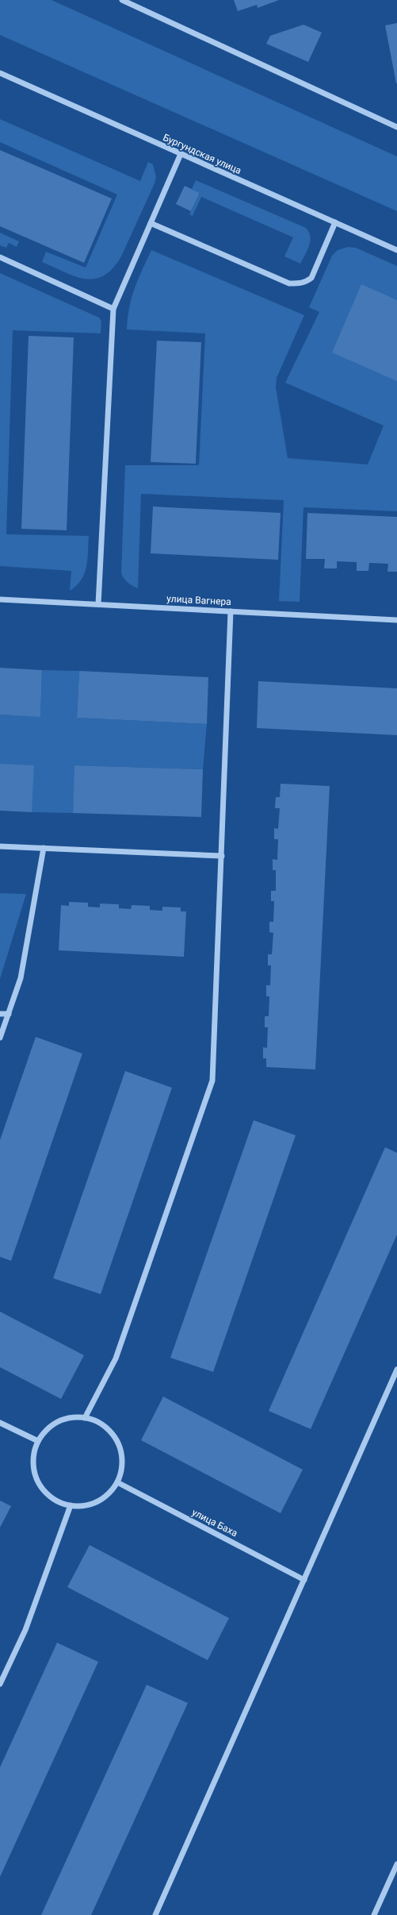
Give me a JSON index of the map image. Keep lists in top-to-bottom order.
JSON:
{
  "streets": {
    "street": ["Бургундская улица", "улица Вагнера", "улица Баха"]
  }
}
